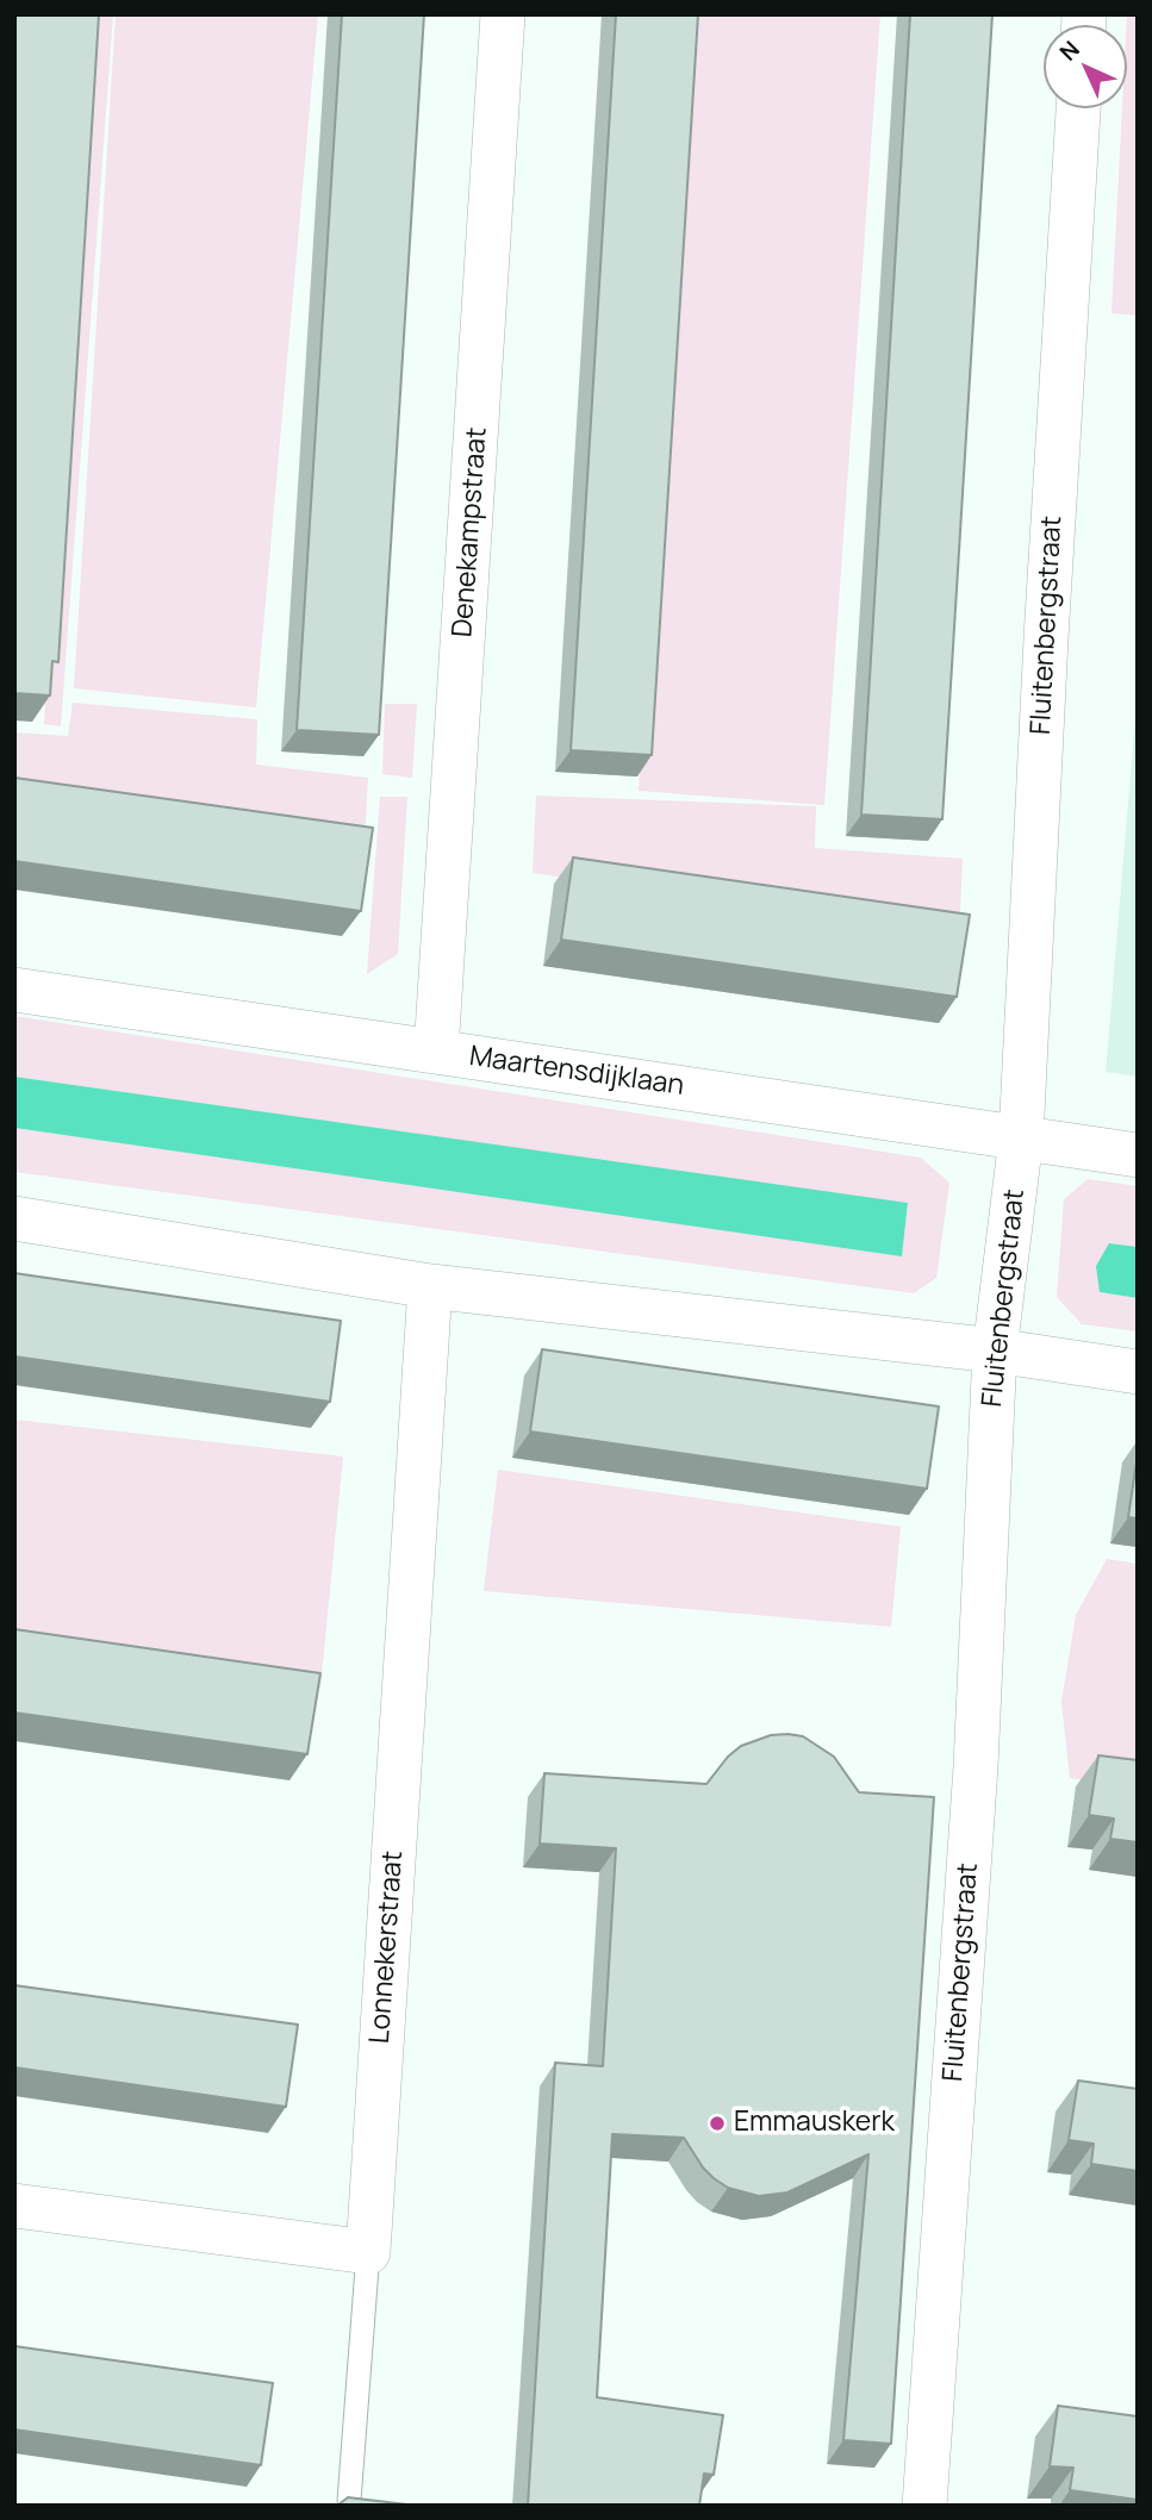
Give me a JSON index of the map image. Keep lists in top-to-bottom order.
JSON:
{
  "streets": {
    "street": [
      "Denekampstraat",
      "Fluitenbergstraat",
      "Maartensdijklaan",
      "Lonnekerstraat"
    ]
  },
  "crossings": [
    ["Denekampstraat", "Maartensdijklaan"],
    ["Fluitenbergstraat", "Maartensdijklaan"]
  ],
  "places": ["Emmauskerk"],
  "north": "top left"
}
